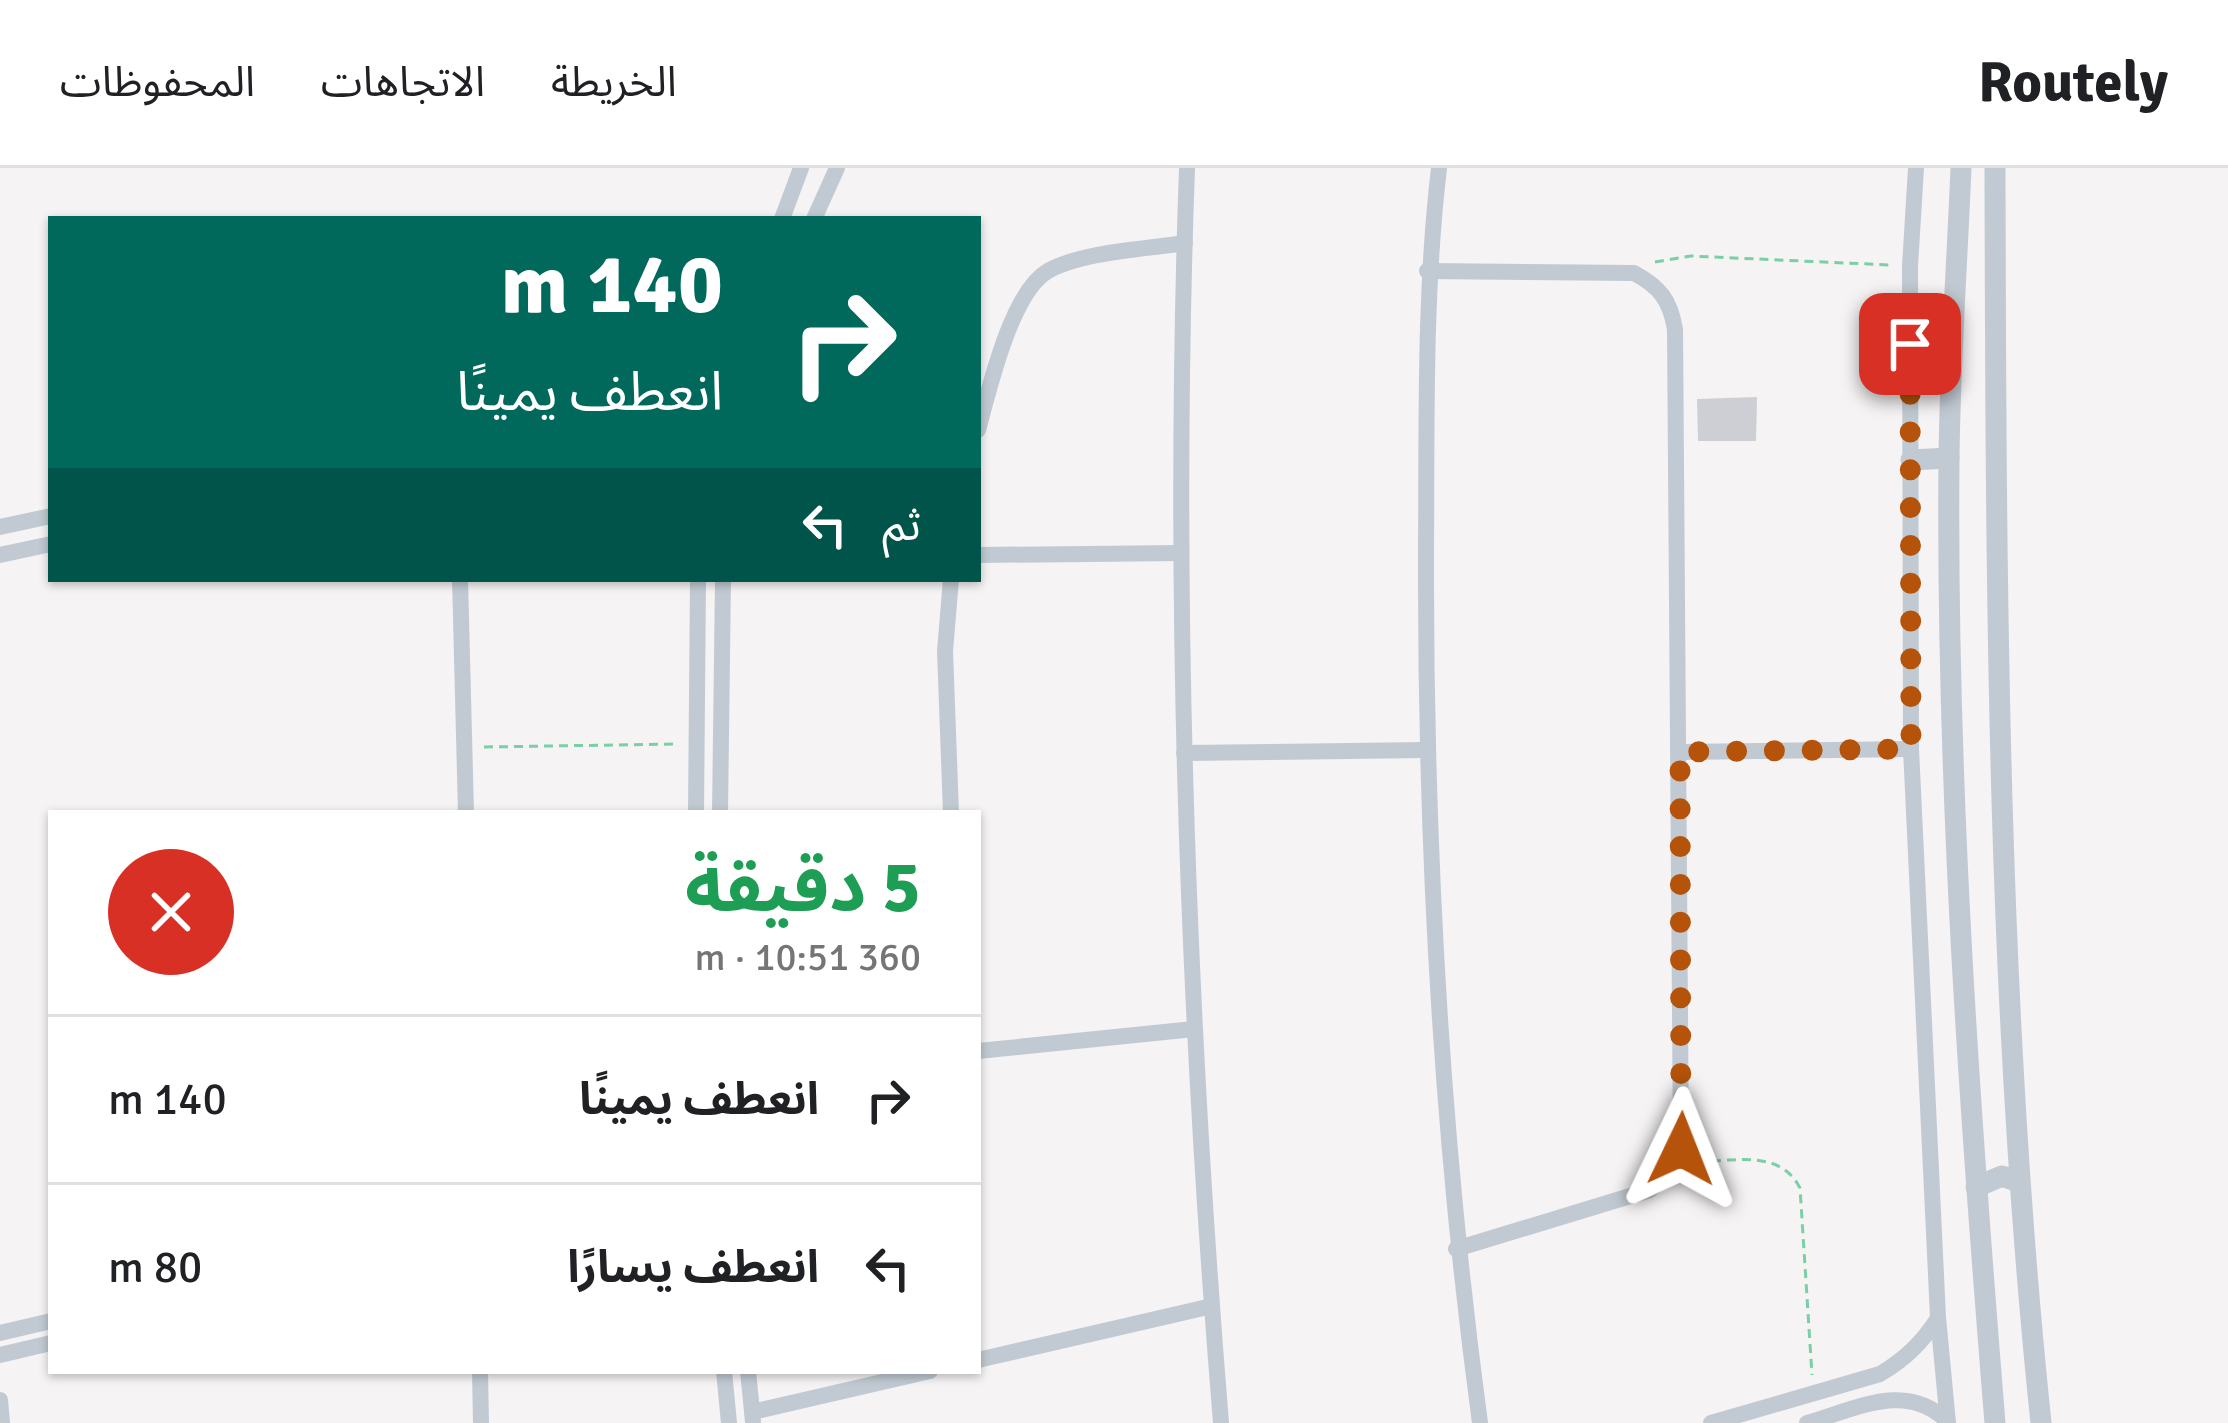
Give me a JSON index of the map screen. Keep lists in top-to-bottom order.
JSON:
{
  "page": {
    "header": "Routely",
    "nav": ["الخريطة", "الاتجاهات", "المحفوظات"],
    "turn": ["140 m", "انعطف يمينًا"],
    "then": "ثم",
    "heading": ["5 دقيقة", "360 m · 10:51"],
    "list": [
      {
        "name": "انعطف يمينًا",
        "value": "140 m"
      },
      {
        "name": "انعطف يسارًا",
        "value": "80 m"
      }
    ]
  }
}
